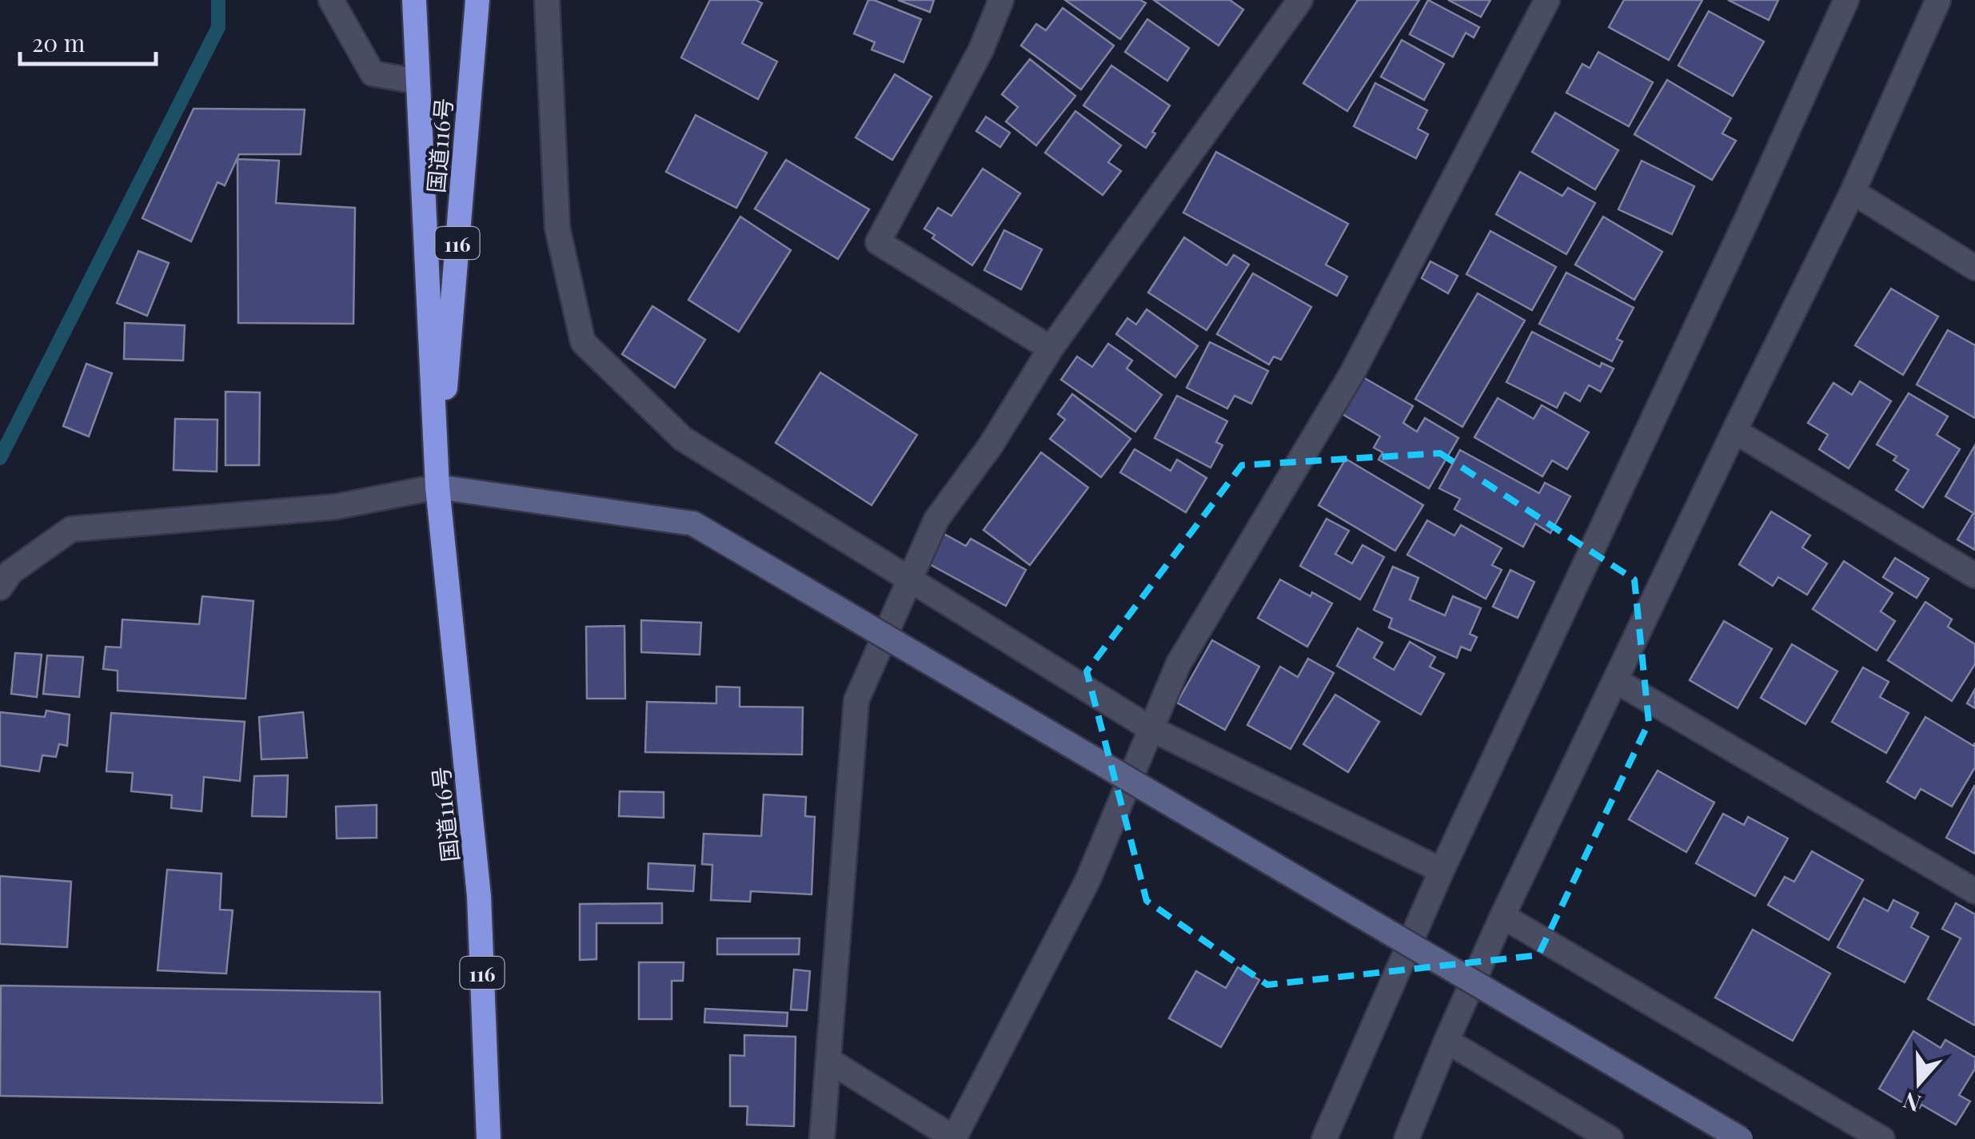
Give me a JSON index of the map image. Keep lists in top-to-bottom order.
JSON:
{
  "streets": {
    "highway": ["国道116号", "116"]
  },
  "scale_bar": "20 m",
  "north": "bottom"
}
